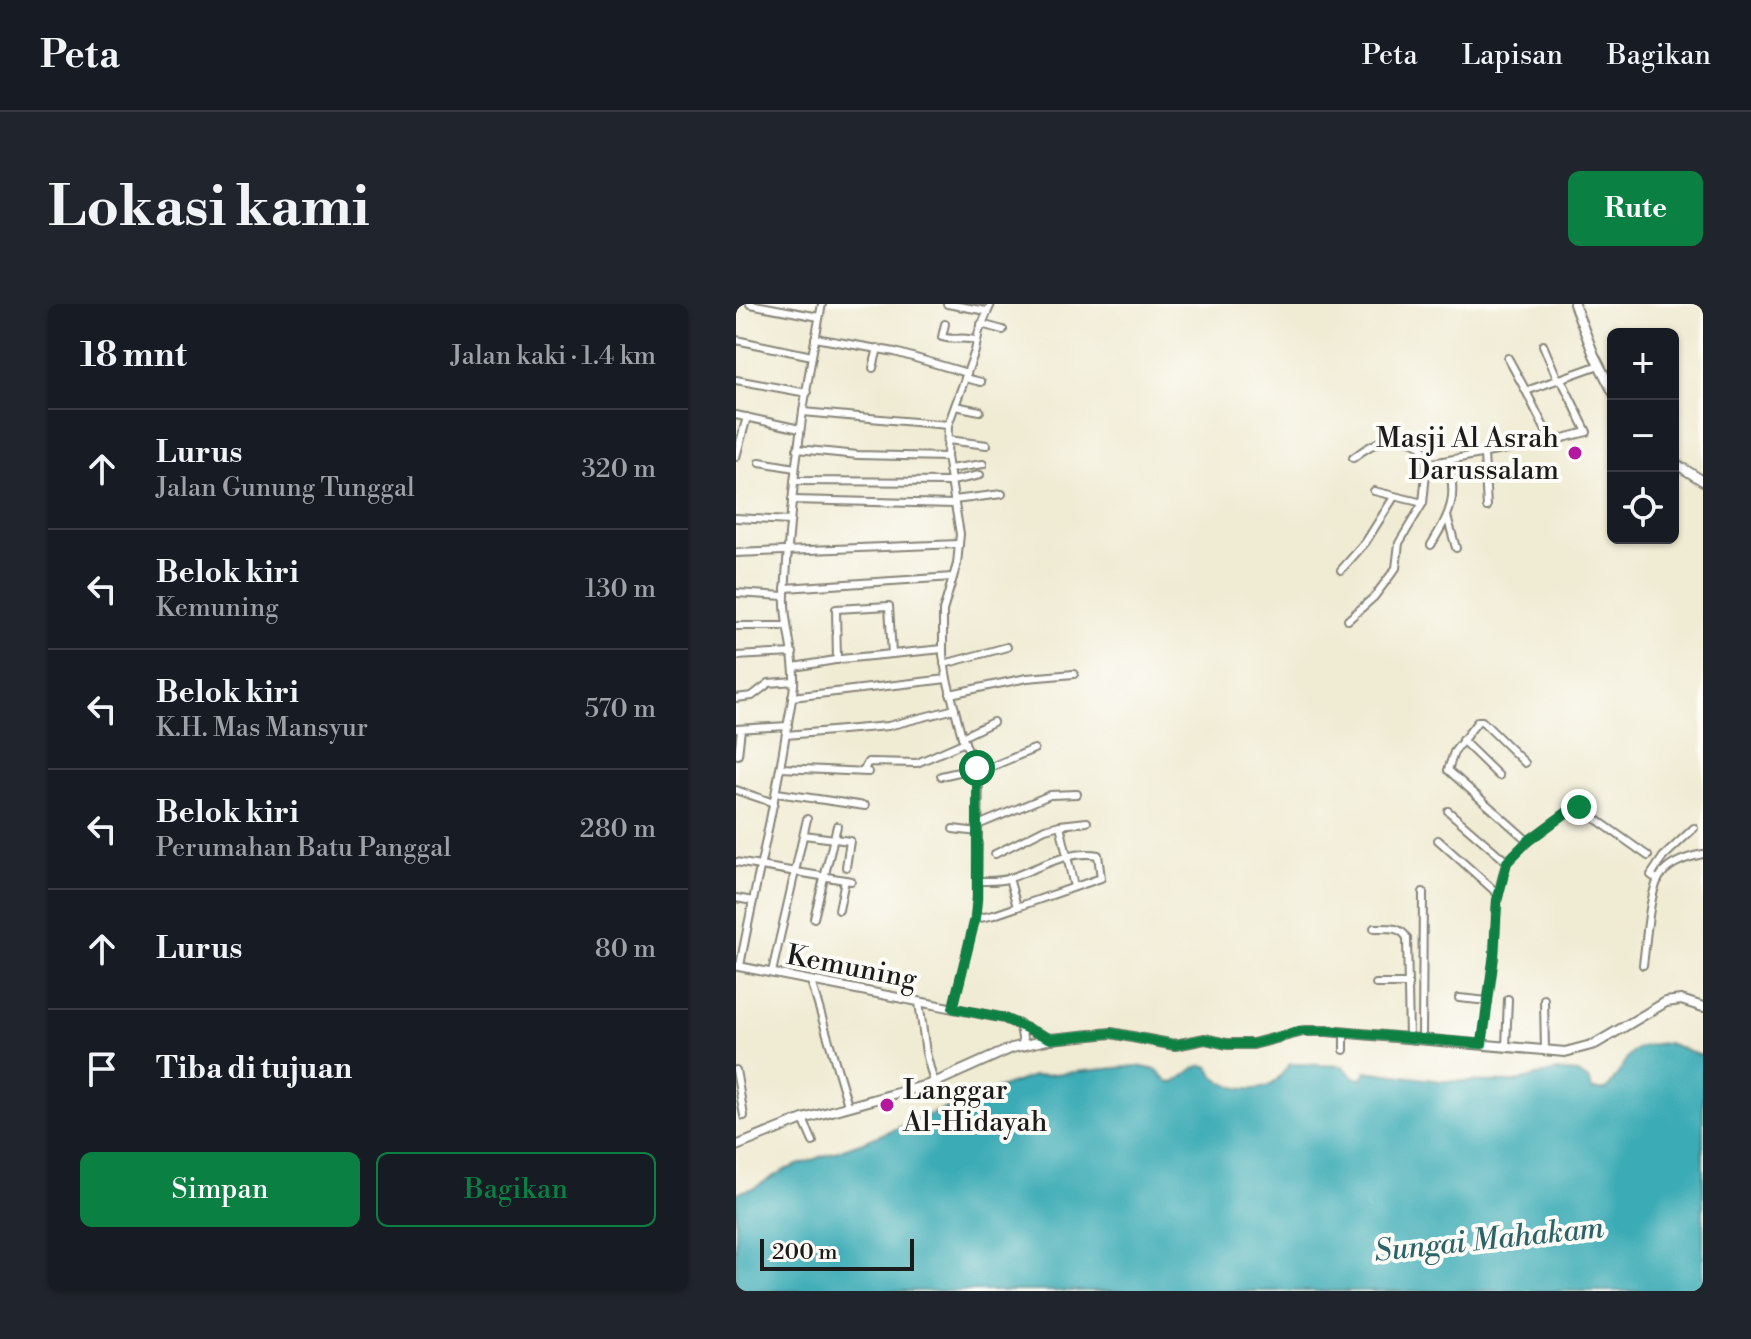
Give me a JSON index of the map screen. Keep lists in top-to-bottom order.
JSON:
{
  "streets": {
    "street": ["Kemuning"]
  },
  "water": ["Sungai Mahakam"],
  "places": ["Masji Al Asrah Darussalam", "Langgar Al-Hidayah"],
  "scale_bar": "200 m",
  "page": {
    "header": "Peta",
    "nav": ["Peta", "Lapisan", "Bagikan"],
    "buttons": [
      "Rute",
      ["Simpan", "Bagikan"]
    ],
    "title": "Lokasi kami",
    "heading": ["18 mnt", "Jalan kaki · 1.4 km"],
    "map_buttons": ["+", "−"],
    "list": [
      ["Lurus", "Jalan Gunung Tunggal", "320 m"],
      ["Belok kiri", "Kemuning", "130 m"],
      ["Belok kiri", "K.H. Mas Mansyur", "570 m"],
      ["Belok kiri", "Perumahan Batu Panggal", "280 m"],
      ["Lurus", "80 m"],
      "Tiba di tujuan"
    ],
    "scale": "200 m"
  }
}
